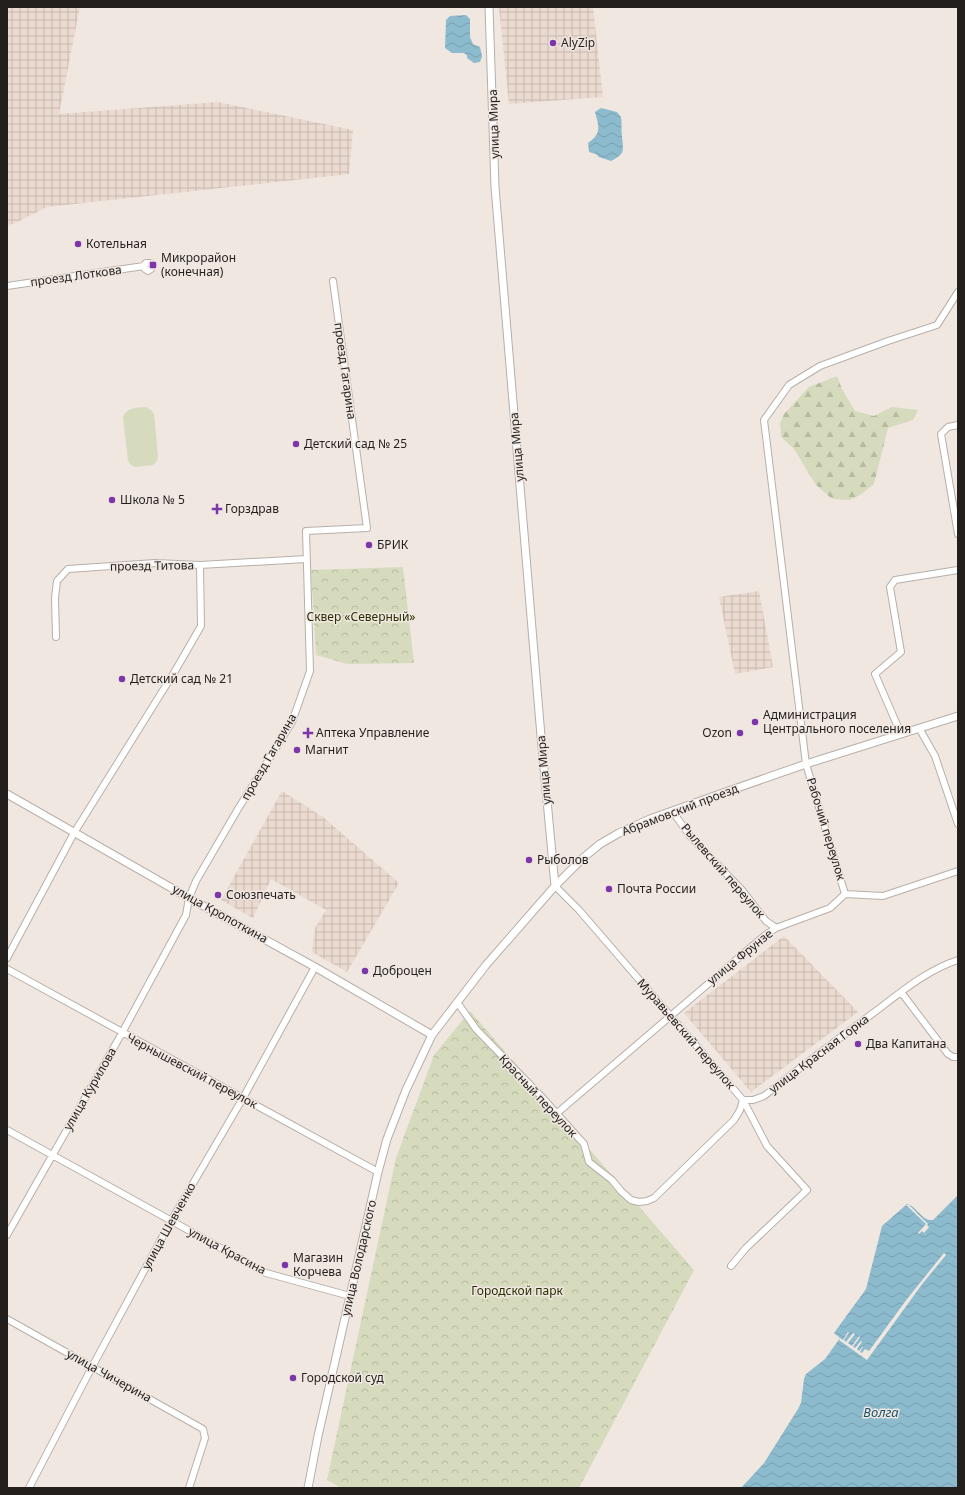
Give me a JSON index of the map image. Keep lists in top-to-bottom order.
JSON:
{
  "streets": {
    "street": [
      "улица Мира",
      "проезд Лоткова",
      "проезд Гагарина",
      "проезд Титова",
      "Абрамовский проезд",
      "Рабочий переулок",
      "Рылевский переулок",
      "улица Кропоткина",
      "улица Фрунзе",
      "Муравьевский переулок",
      "улица Красная Горка",
      "Чернышевский переулок",
      "улица Курилова",
      "Красный переулок",
      "улица Шевченко",
      "улица Красина",
      "улица Володарского",
      "улица Чичерина"
    ]
  },
  "crossings": [
    ["улица Мира", "Абрамовский проезд"],
    ["улица Мира", "Муравьевский переулок"],
    ["проезд Гагарина", "проезд Титова"],
    ["проезд Гагарина", "улица Кропоткина"],
    ["проезд Гагарина", "улица Курилова"],
    ["Абрамовский проезд", "Рабочий переулок"],
    ["Абрамовский проезд", "Рылевский переулок"],
    ["Абрамовский проезд", "улица Кропоткина"],
    ["Абрамовский проезд", "Муравьевский переулок"],
    ["Абрамовский проезд", "Красный переулок"],
    ["Абрамовский проезд", "улица Володарского"],
    ["Рабочий переулок", "улица Фрунзе"],
    ["Рылевский переулок", "улица Фрунзе"],
    ["улица Кропоткина", "улица Курилова"],
    ["улица Кропоткина", "улица Шевченко"],
    ["улица Кропоткина", "улица Володарского"],
    ["улица Фрунзе", "Муравьевский переулок"],
    ["улица Фрунзе", "Красный переулок"],
    ["Муравьевский переулок", "улица Красная Горка"],
    ["Муравьевский переулок", "Красный переулок"],
    ["улица Красная Горка", "Красный переулок"],
    ["Чернышевский переулок", "улица Курилова"],
    ["Чернышевский переулок", "улица Шевченко"],
    ["Чернышевский переулок", "улица Володарского"],
    ["улица Курилова", "улица Красина"],
    ["улица Шевченко", "улица Красина"],
    ["улица Шевченко", "улица Чичерина"],
    ["улица Красина", "улица Володарского"]
  ],
  "water": ["Волга"],
  "parks": ["Сквер «Северный»", "Городской парк"],
  "places": {
    "other": [
      "AlyZip",
      "Котельная",
      "Детский сад № 25",
      "Школа № 5",
      "БРИК",
      "Детский сад № 21",
      "Администрация Центрального поселения",
      "Ozon",
      "Магнит",
      "Рыболов",
      "Почта России",
      "Союзпечать",
      "Доброцен",
      "Два Капитана",
      "Магазин Корчева",
      "Городской суд"
    ],
    "transit": ["Микрорайон (конечная)"],
    "health": ["Горздрав", "Аптека Управление"]
  }
}
